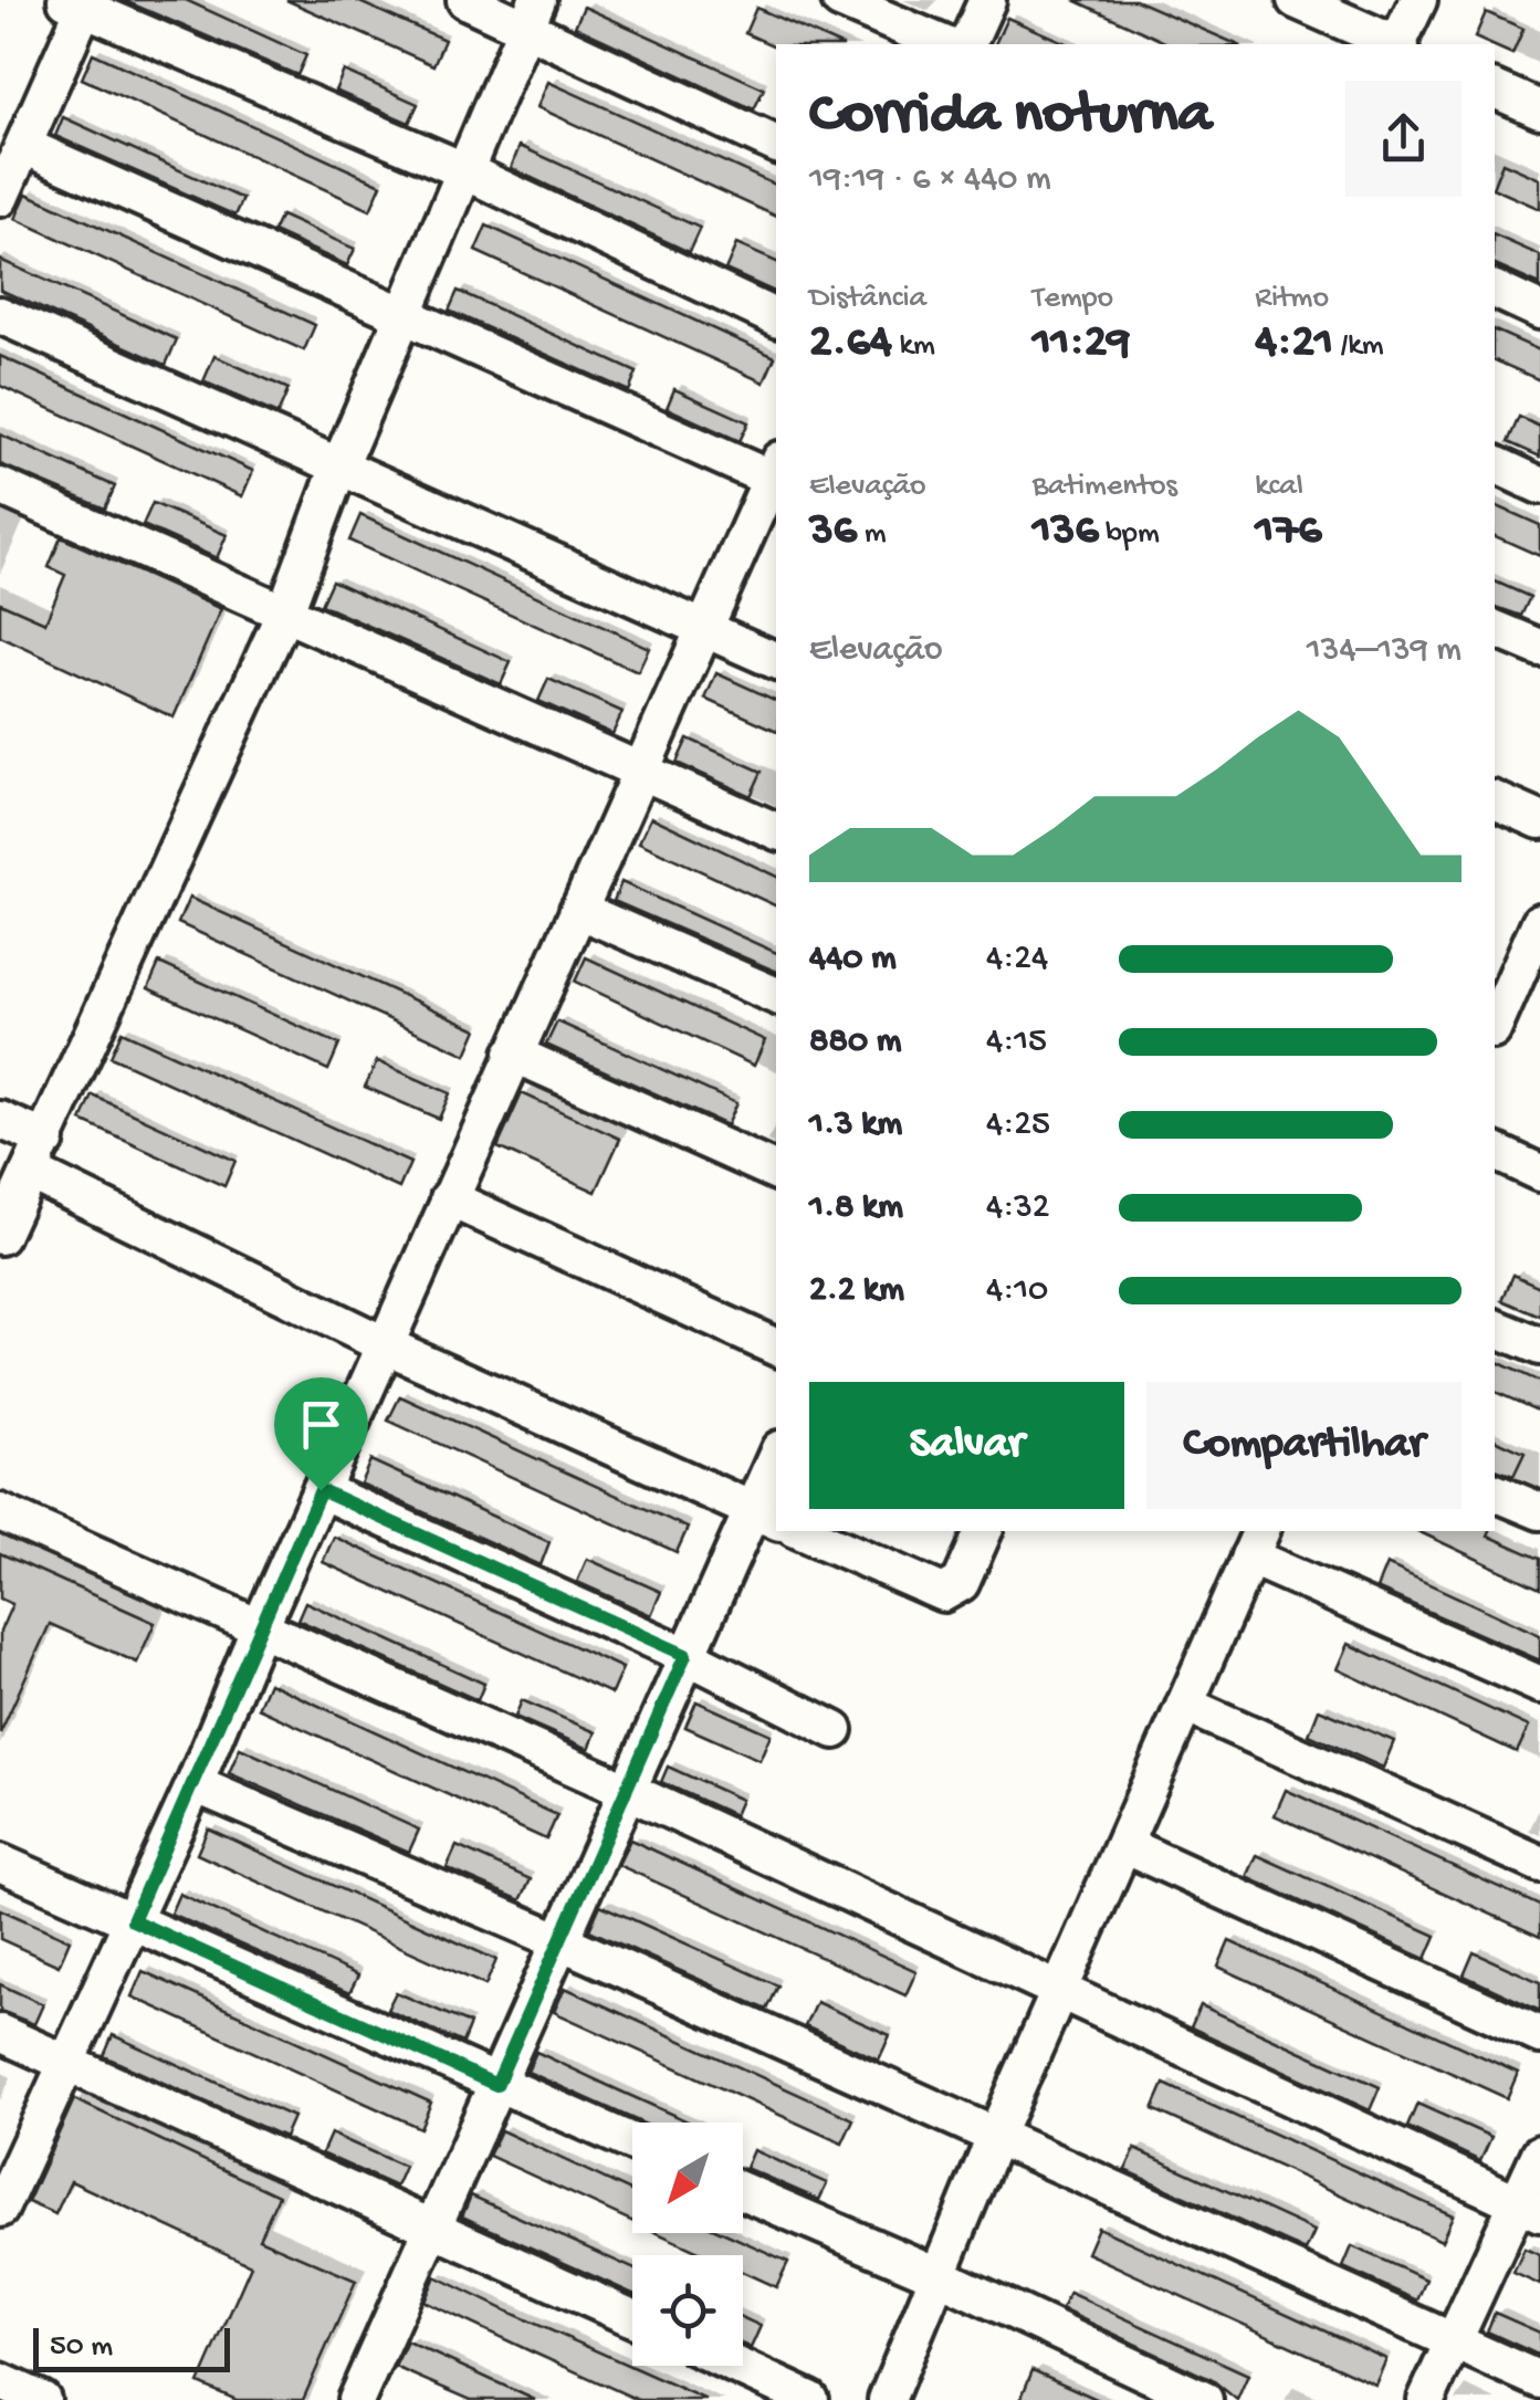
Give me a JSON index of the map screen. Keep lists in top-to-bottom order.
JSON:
{
  "scale_bar": "50 m",
  "north": "bottom left",
  "page": {
    "heading": ["Corrida noturna", "19:19 · 6 × 440 m"],
    "stats": [
      ["Distância", "2.64 km"],
      ["Tempo", "11:29"],
      ["Ritmo", "4:21 /km"],
      ["Elevação", "36 m"],
      ["Batimentos", "136 bpm"],
      ["kcal", "176"]
    ],
    "chart": ["Elevação", "134–139 m"],
    "list": [
      {
        "name": "440 m",
        "note": "4:24"
      },
      {
        "name": "880 m",
        "note": "4:15"
      },
      {
        "name": "1.3 km",
        "note": "4:25"
      },
      {
        "name": "1.8 km",
        "note": "4:32"
      },
      {
        "name": "2.2 km",
        "note": "4:10"
      }
    ],
    "buttons": ["Salvar", "Compartilhar"],
    "scale": "50 m"
  }
}
